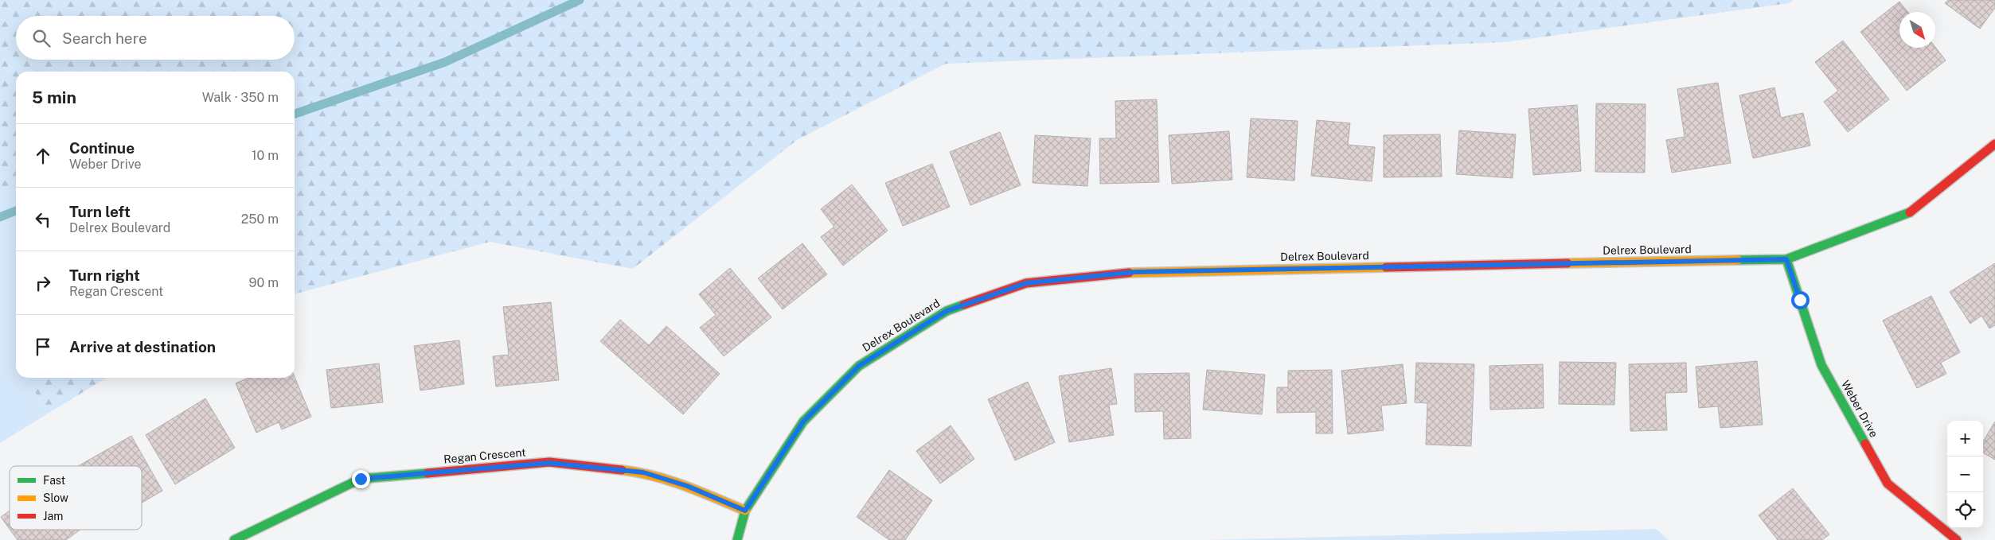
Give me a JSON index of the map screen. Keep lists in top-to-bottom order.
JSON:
{
  "streets": {
    "street": ["Delrex Boulevard", "Weber Drive", "Regan Crescent"]
  },
  "crossings": [
    ["Delrex Boulevard", "Weber Drive"],
    ["Delrex Boulevard", "Regan Crescent"]
  ],
  "legend": ["Fast", "Slow", "Jam"],
  "north": "bottom right",
  "page": {
    "search": "Search here",
    "heading": ["5 min", "Walk · 350 m"],
    "list": [
      ["Continue", "Weber Drive", "10 m"],
      ["Turn left", "Delrex Boulevard", "250 m"],
      ["Turn right", "Regan Crescent", "90 m"],
      "Arrive at destination"
    ],
    "map_buttons": ["+", "−"]
  }
}
